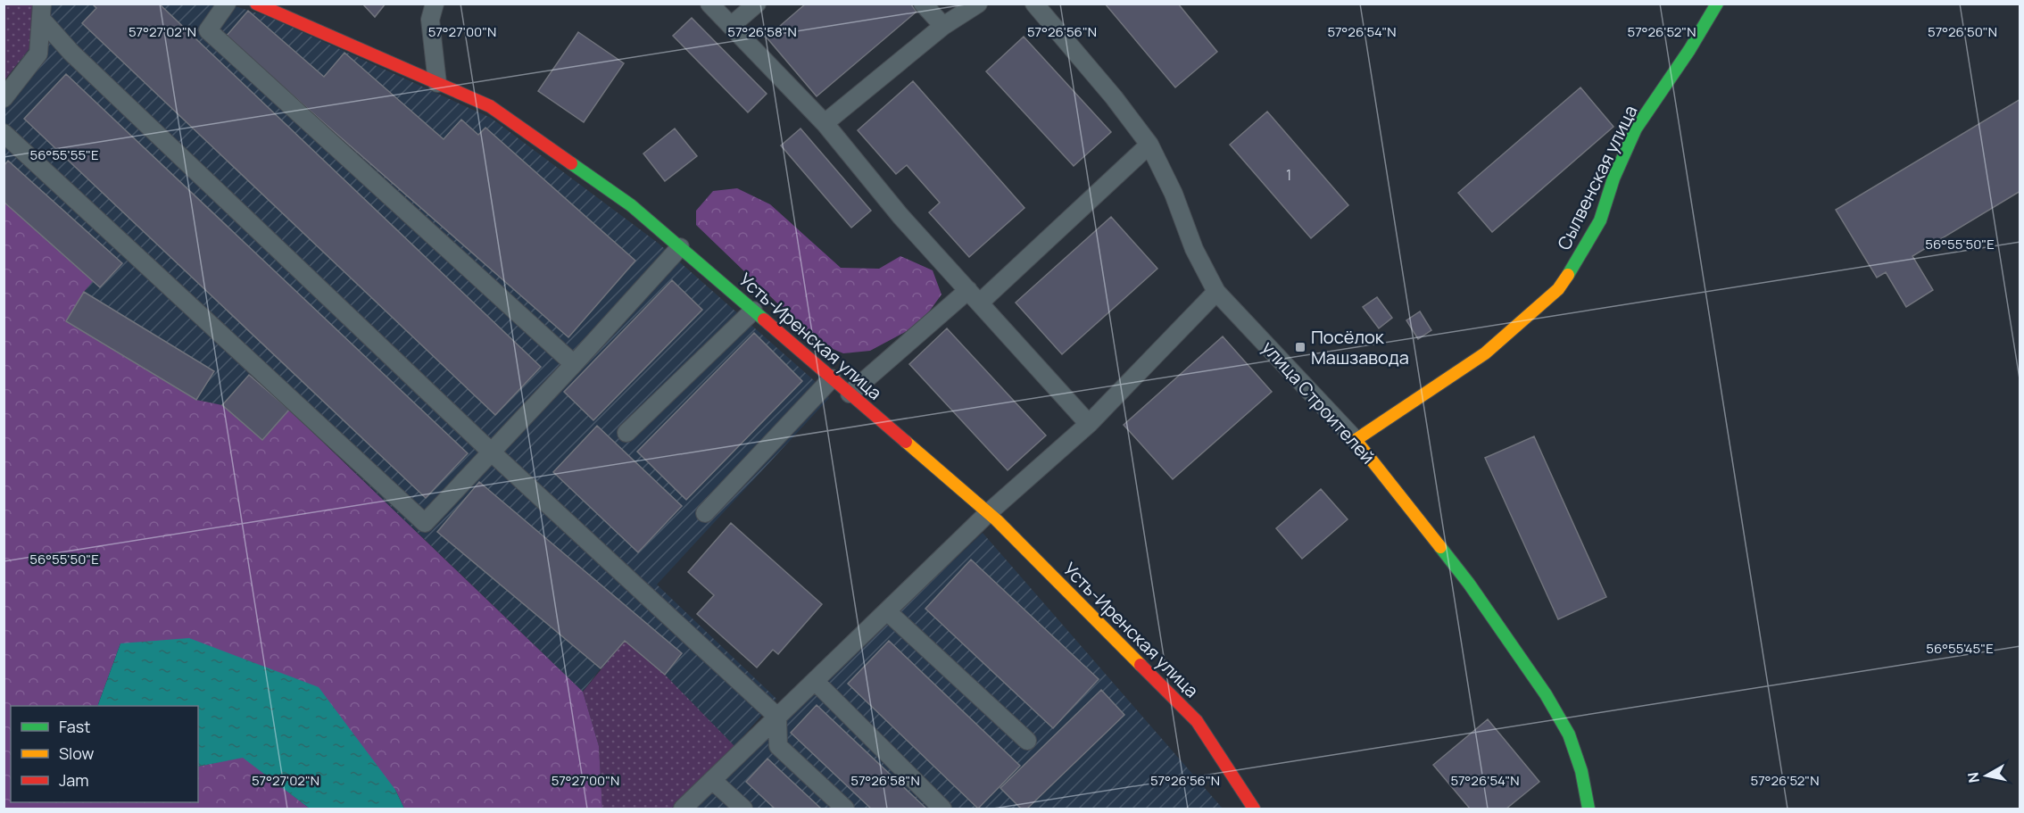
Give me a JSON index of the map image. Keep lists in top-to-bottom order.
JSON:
{
  "streets": {
    "street": ["Сылвенская улица", "Усть-Иренская улица", "улица Строителей"]
  },
  "crossings": [
    ["Сылвенская улица", "улица Строителей"]
  ],
  "places": {
    "transit": ["Посёлок Машзавода"]
  },
  "house_numbers": ["1"],
  "legend": ["Fast", "Slow", "Jam"],
  "north": "left",
  "coordinates": [
    "57°27'02\"N",
    "57°27'00\"N",
    "57°26'58\"N",
    "57°26'56\"N",
    "57°26'54\"N",
    "57°26'52\"N",
    "57°26'50\"N",
    "56°55'55\"E",
    "56°55'50\"E",
    "56°55'45\"E"
  ]
}
